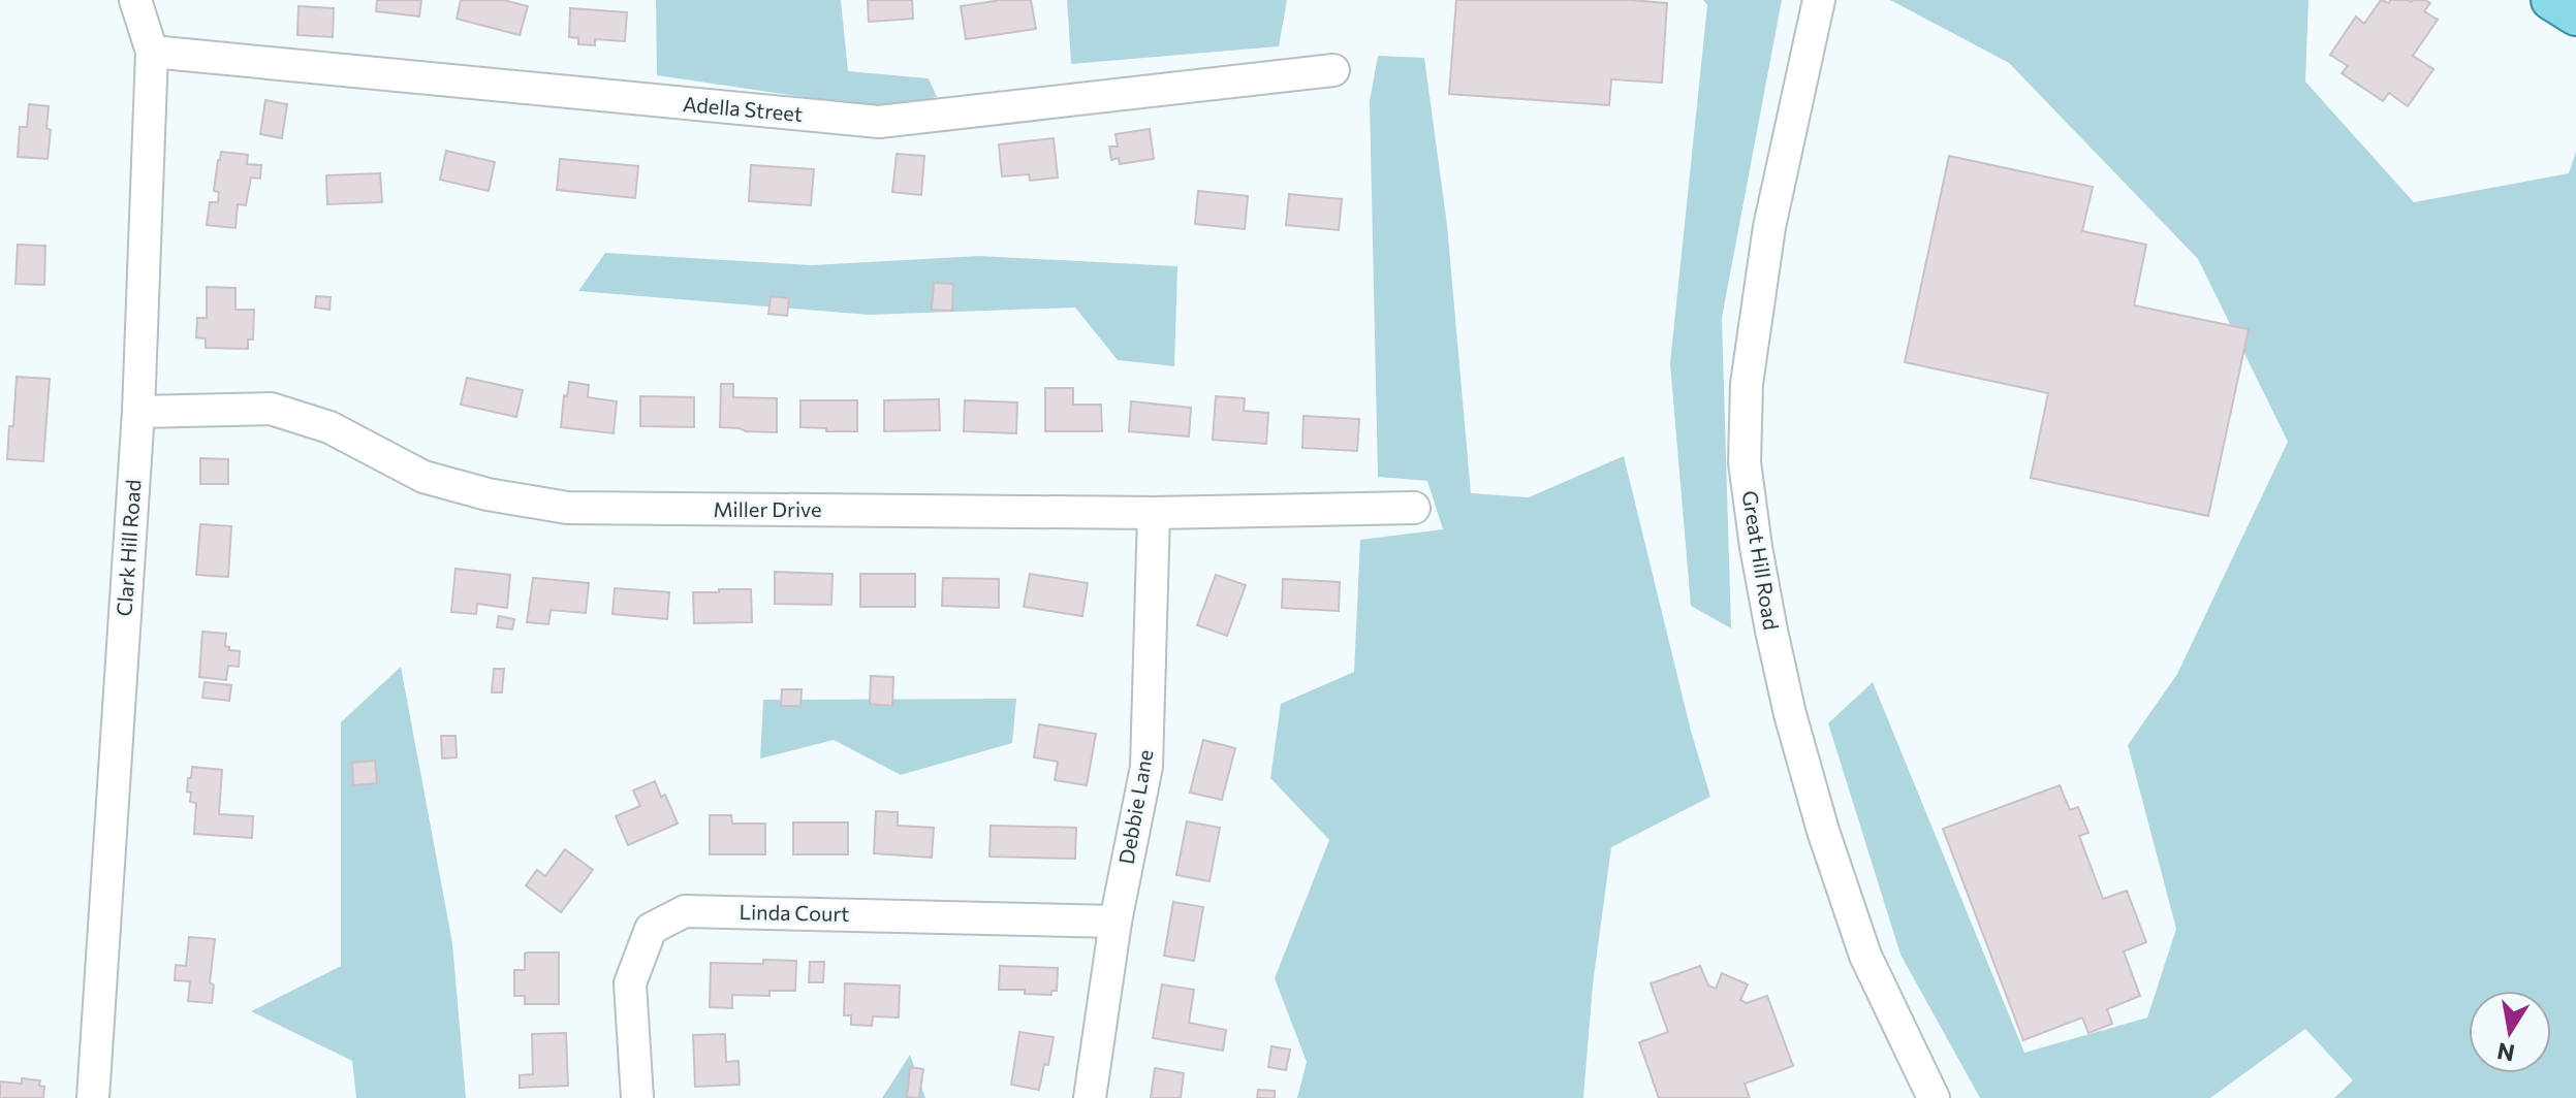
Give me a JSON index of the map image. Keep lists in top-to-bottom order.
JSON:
{
  "streets": {
    "street": [
      "Adella Street",
      "Miller Drive",
      "Clark Hill Road",
      "Great Hill Road",
      "Debbie Lane",
      "Linda Court"
    ]
  },
  "crossings": [
    ["Adella Street", "Clark Hill Road"],
    ["Miller Drive", "Clark Hill Road"],
    ["Miller Drive", "Debbie Lane"],
    ["Debbie Lane", "Linda Court"]
  ],
  "north": "bottom"
}
